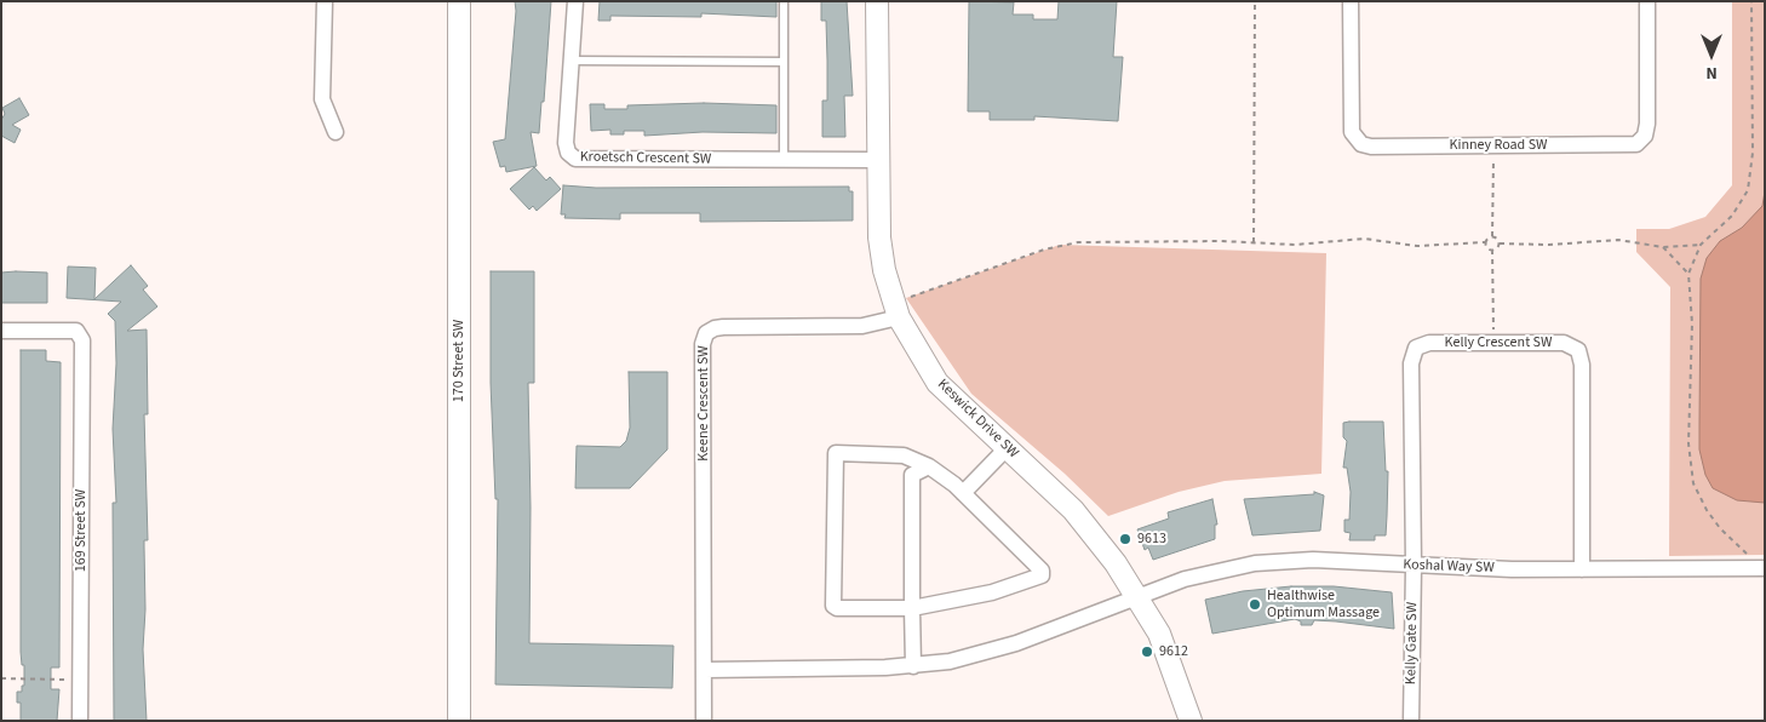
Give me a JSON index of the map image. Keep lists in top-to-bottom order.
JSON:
{
  "streets": {
    "street": [
      "Kinney Road SW",
      "Kroetsch Crescent SW",
      "Kelly Crescent SW",
      "170 Street SW",
      "Keene Crescent SW",
      "Keswick Drive SW",
      "169 Street SW",
      "Koshal Way SW",
      "Kelly Gate SW"
    ]
  },
  "crossings": [
    ["Kroetsch Crescent SW", "Keswick Drive SW"],
    ["Kelly Crescent SW", "Koshal Way SW"],
    ["Kelly Crescent SW", "Kelly Gate SW"],
    ["Keene Crescent SW", "Keswick Drive SW"],
    ["Keswick Drive SW", "Koshal Way SW"],
    ["Koshal Way SW", "Kelly Gate SW"]
  ],
  "places": ["9613", "Healthwise Optimum Massage", "9612"],
  "north": "bottom"
}
